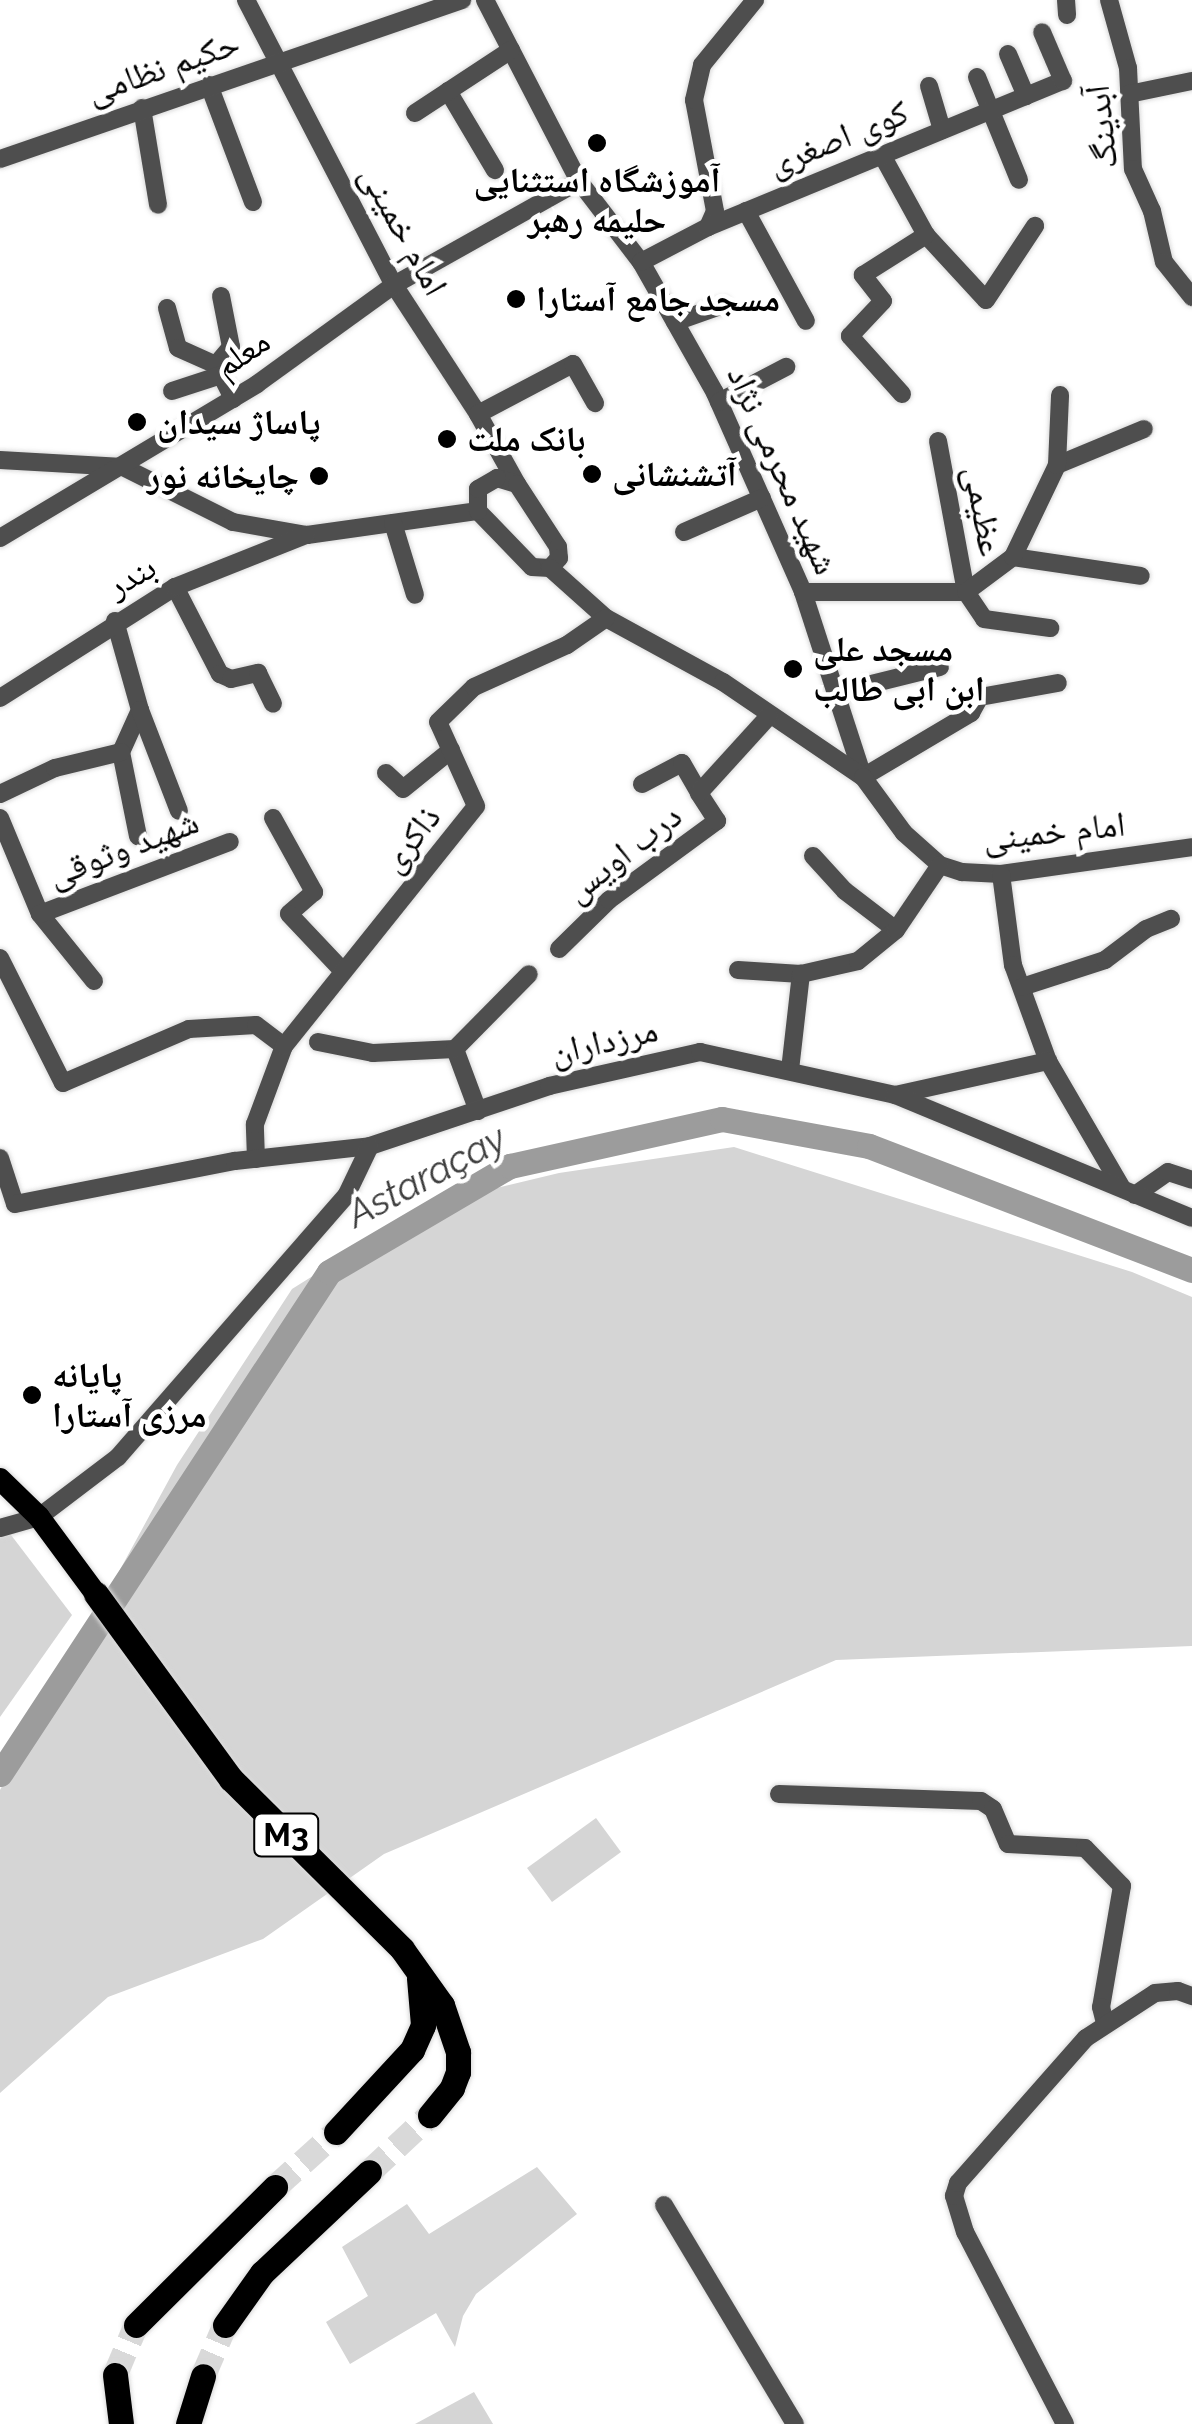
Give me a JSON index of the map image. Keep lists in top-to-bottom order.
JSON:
{
  "streets": {
    "highway": ["M3"],
    "street": [
      "حکیم نظامی",
      "آبدینگ",
      "کوی اصغری",
      "امام خمینی",
      "معلم",
      "شهید محرمی نژاد",
      "عظیمی",
      "بندر",
      "ذاکری",
      "شهید وثوقی",
      "درب اویس",
      "مرزداران"
    ]
  },
  "crossings": [
    ["حکیم نظامی", "امام خمینی"],
    ["کوی اصغری", "شهید محرمی نژاد"],
    ["امام خمینی", "معلم"],
    ["امام خمینی", "شهید محرمی نژاد"],
    ["امام خمینی", "ذاکری"],
    ["امام خمینی", "درب اویس"],
    ["معلم", "شهید محرمی نژاد"],
    ["ذاکری", "مرزداران"]
  ],
  "water": ["Astaraçay"],
  "places": [
    "آموزشگاه استثنایی حلیمه رهبر",
    "مسجد جامع آستارا",
    "پاساژ سیدان",
    "بانک ملت",
    "آتشنشانی",
    "چایخانه نور",
    "مسجد علی ابن ابی طالب",
    "پایانه مرزی آستارا"
  ]
}
